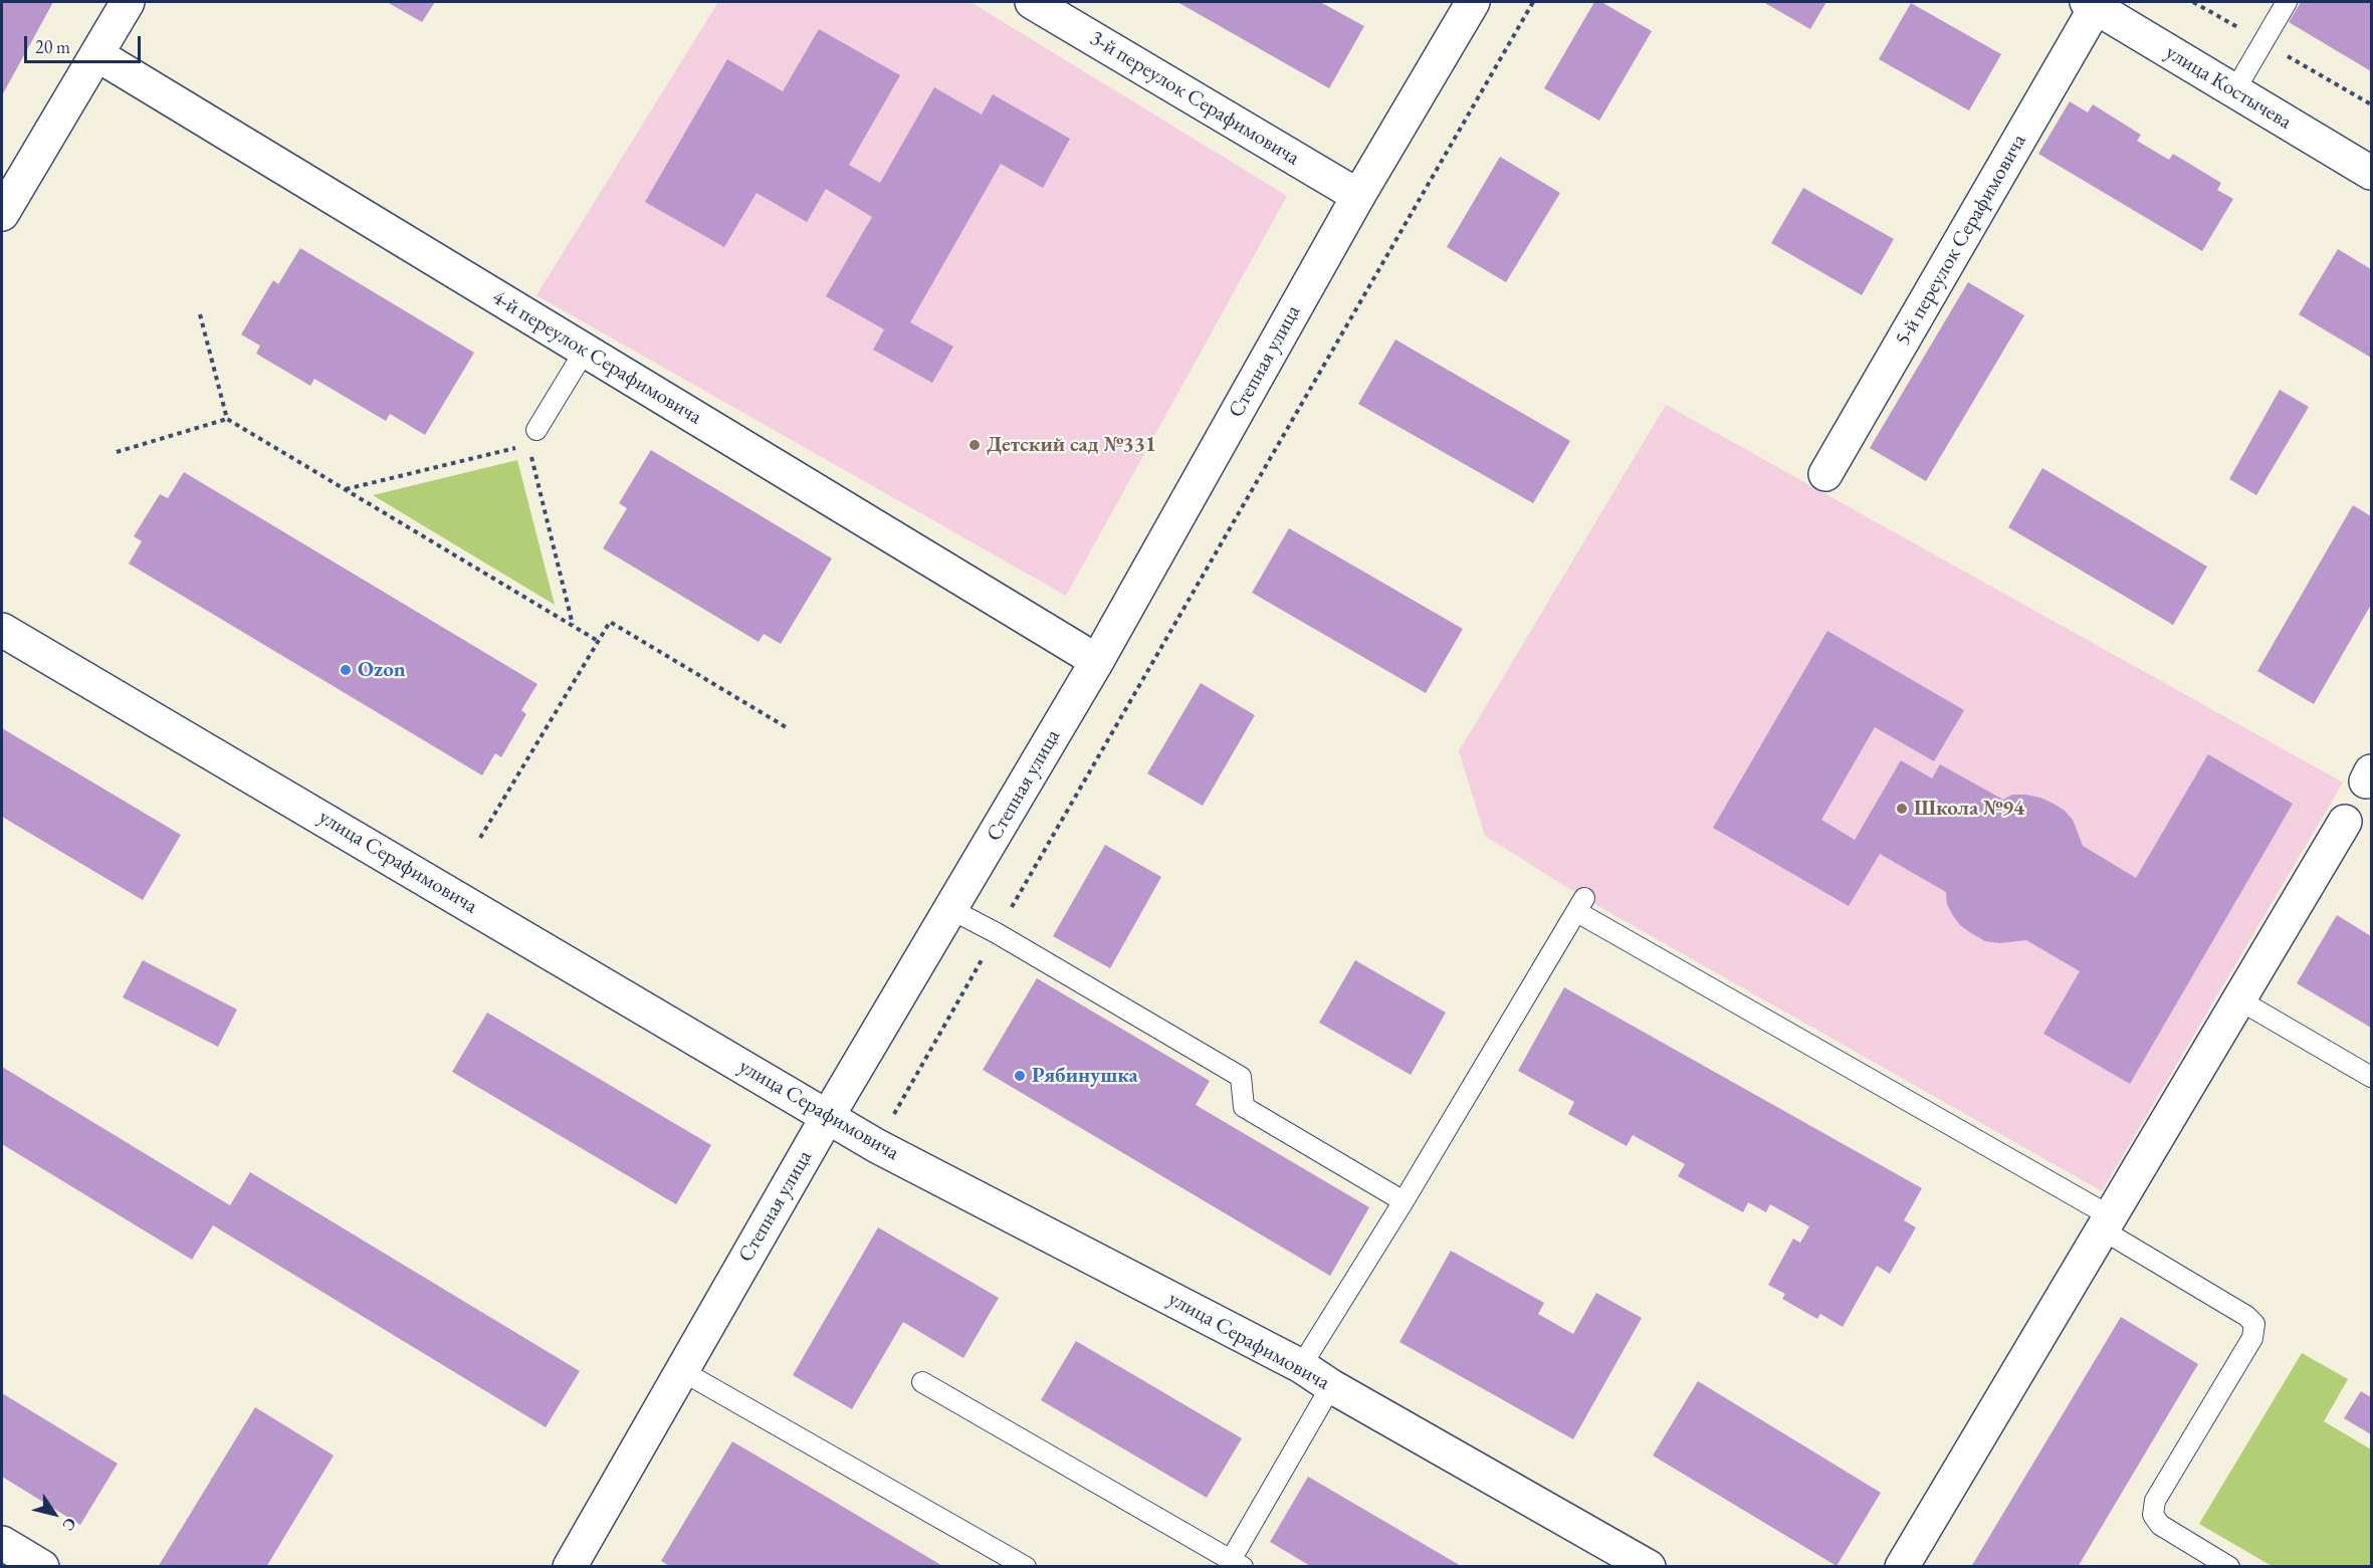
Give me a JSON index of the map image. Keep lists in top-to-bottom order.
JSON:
{
  "streets": {
    "street": [
      "улица Костычева",
      "3-й переулок Серафимовича",
      "5-й переулок Серафимовича",
      "4-й переулок Серафимовича",
      "Степная улица",
      "улица Серафимовича"
    ]
  },
  "crossings": [
    ["улица Костычева", "5-й переулок Серафимовича"],
    ["3-й переулок Серафимовича", "Степная улица"],
    ["4-й переулок Серафимовича", "Степная улица"],
    ["Степная улица", "улица Серафимовича"]
  ],
  "places": [
    "Детский сад №331",
    "Ozon",
    "Школа №94",
    "Рябинушка"
  ],
  "scale_bar": "20 m",
  "north": "bottom right"
}
